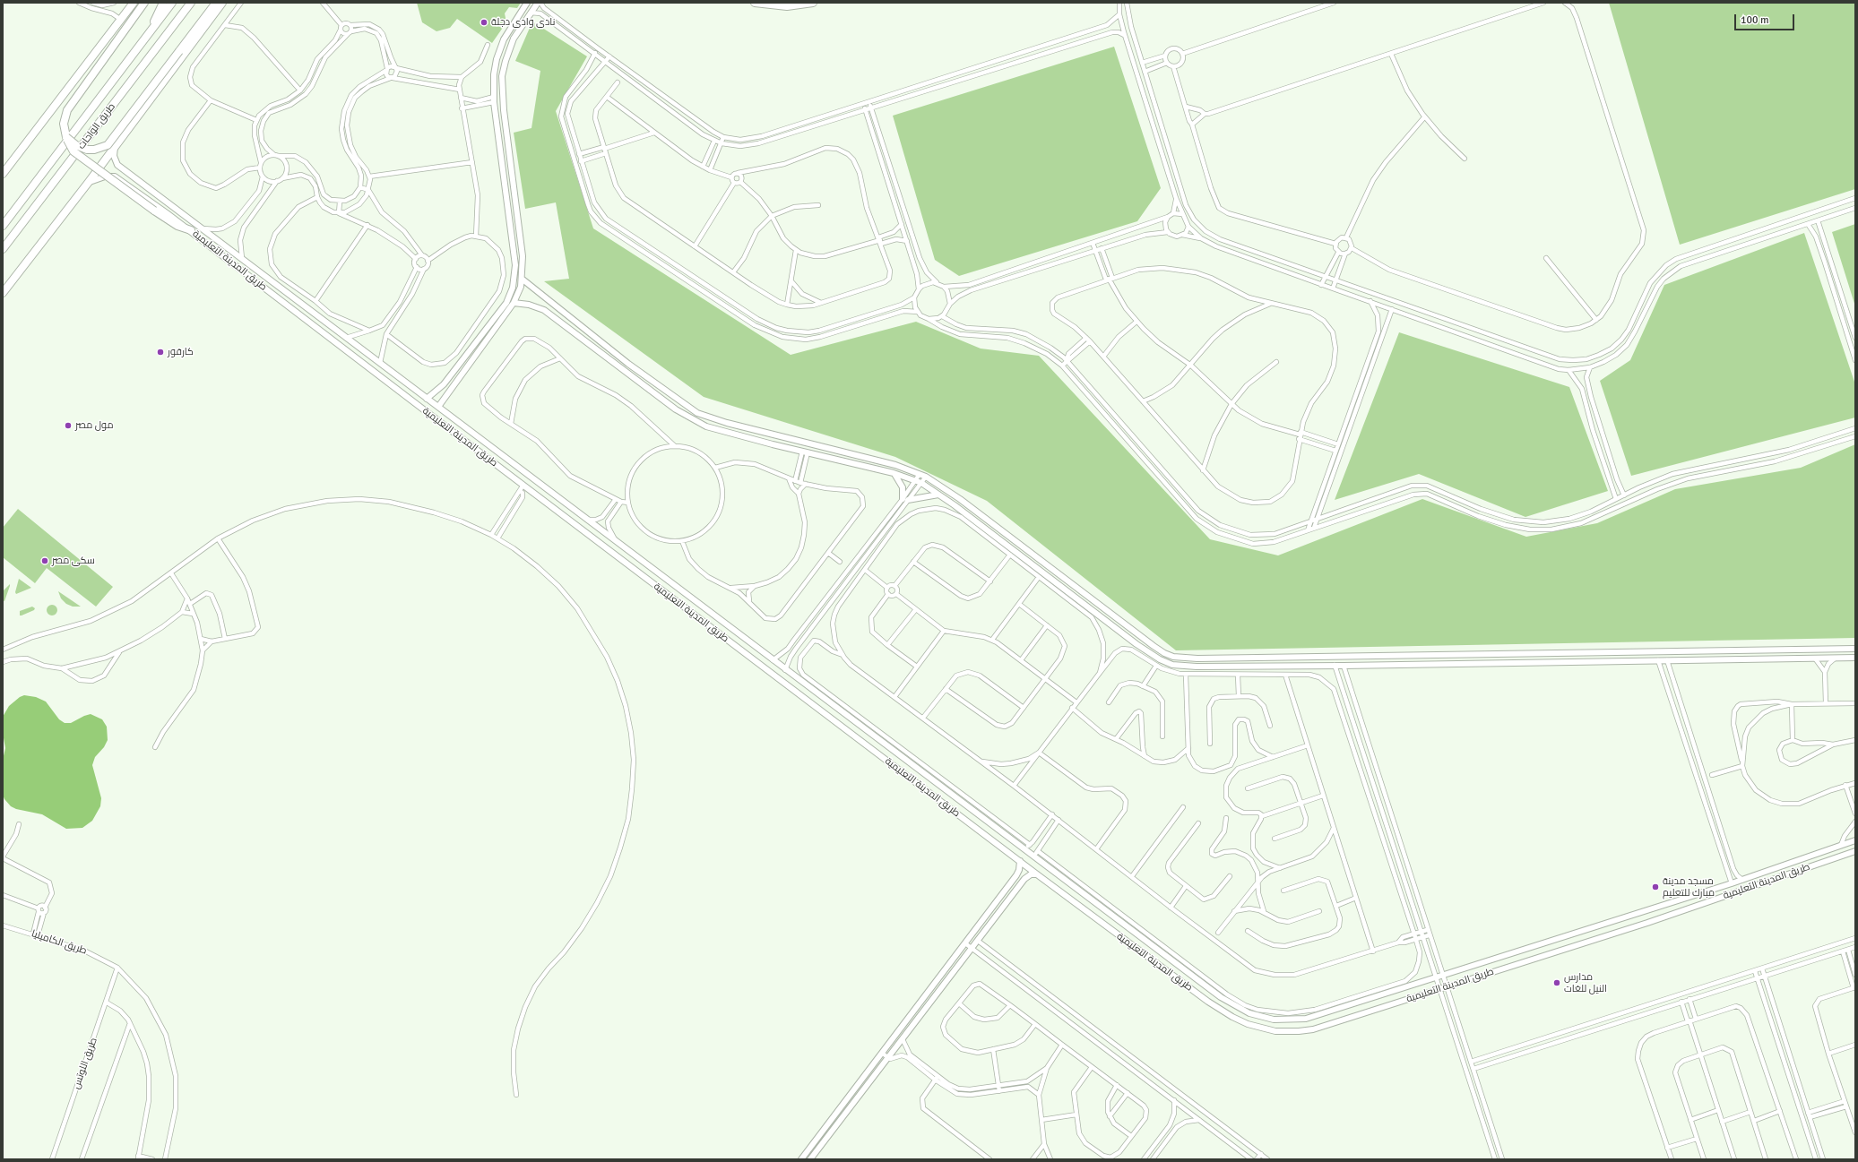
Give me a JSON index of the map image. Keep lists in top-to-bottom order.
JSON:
{
  "streets": {
    "main road": ["طريق الواحات"],
    "street": ["طريق المدينة التعليمية", "طريق الكاميليا", "طريق اللوتس"]
  },
  "crossings": [
    ["طريق الكاميليا", "طريق اللوتس"]
  ],
  "places": [
    "نادى وادى دجلة",
    "كارفور",
    "مول مصر",
    "سكى مصر",
    "مسجد مدينة مبارك للتعليم",
    "مدارس النيل للغات"
  ],
  "scale_bar": "100 m"
}
